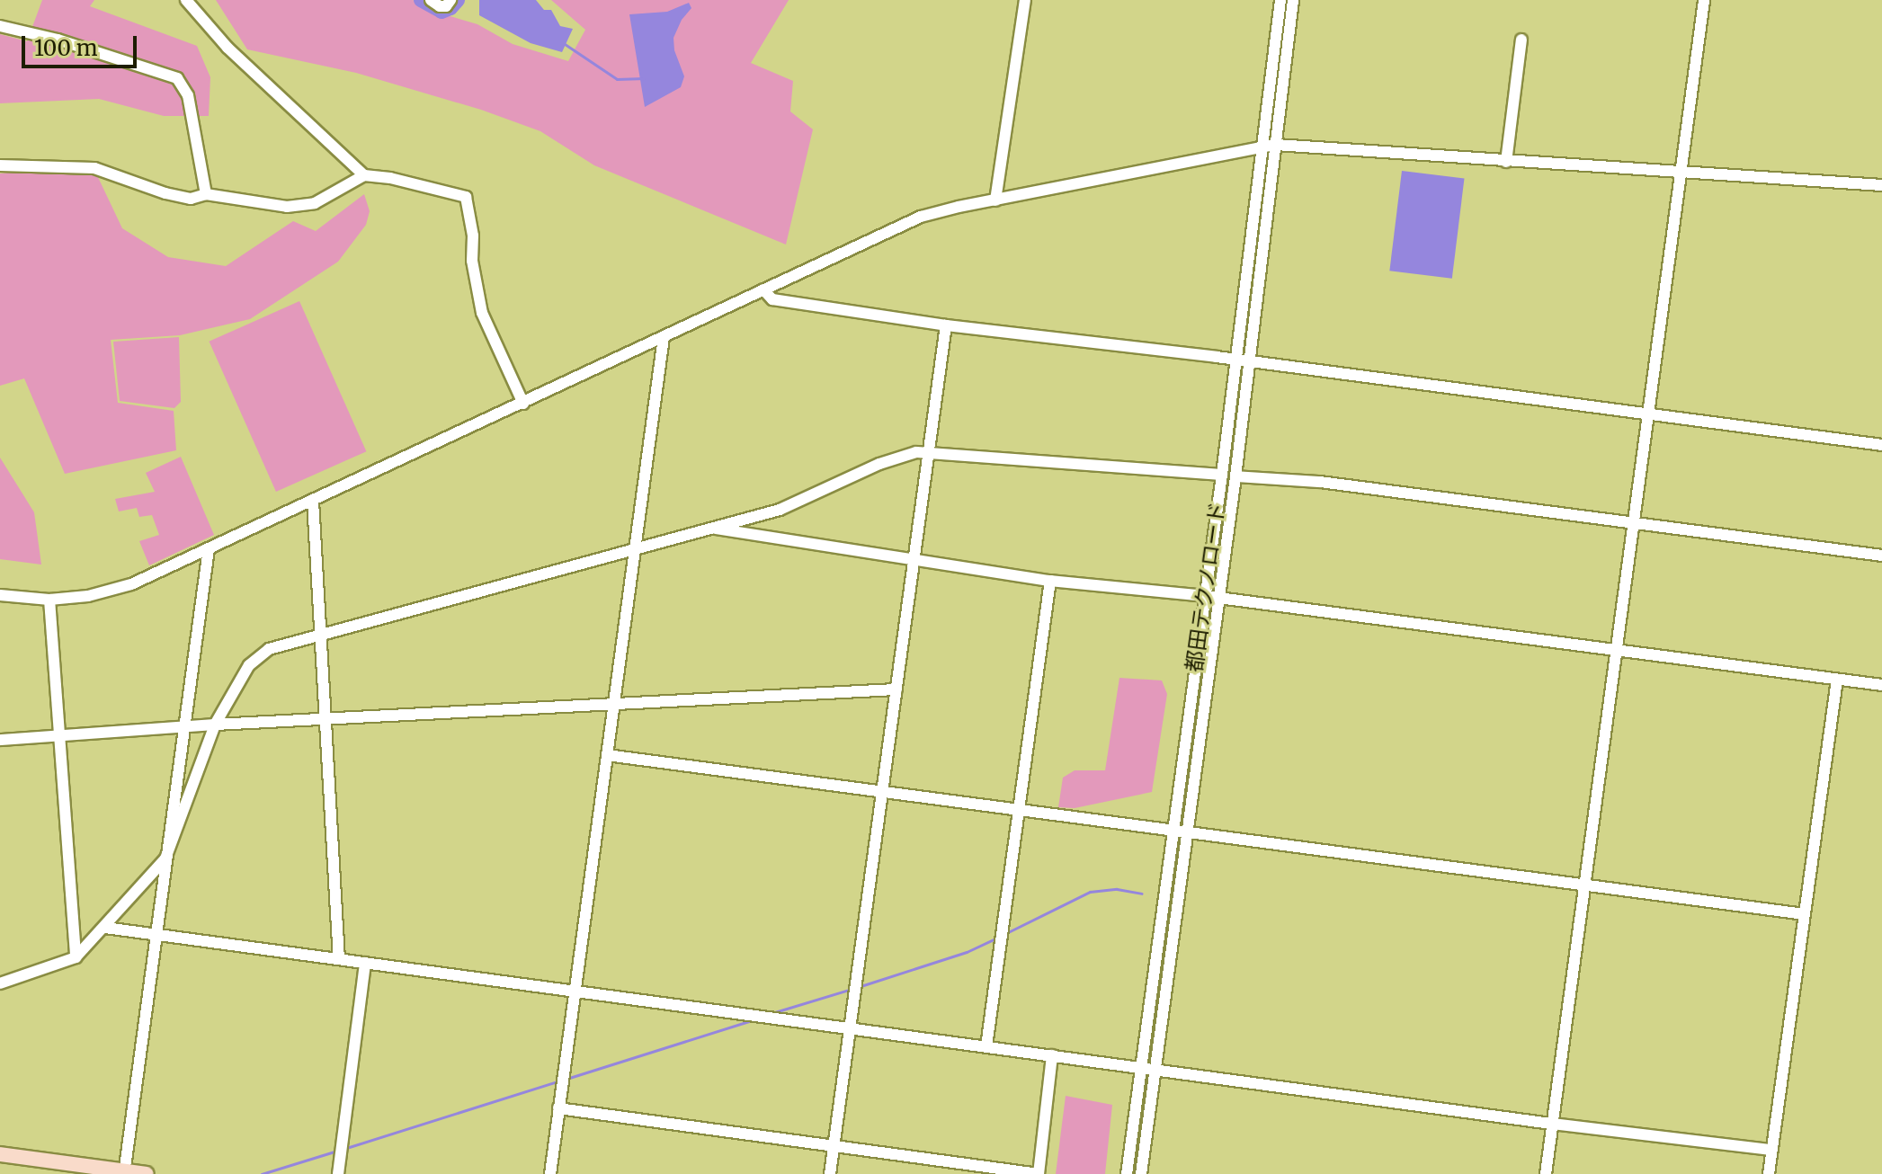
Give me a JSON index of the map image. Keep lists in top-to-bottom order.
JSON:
{
  "streets": {
    "street": ["都田テクノロード"]
  },
  "scale_bar": "100 m"
}
